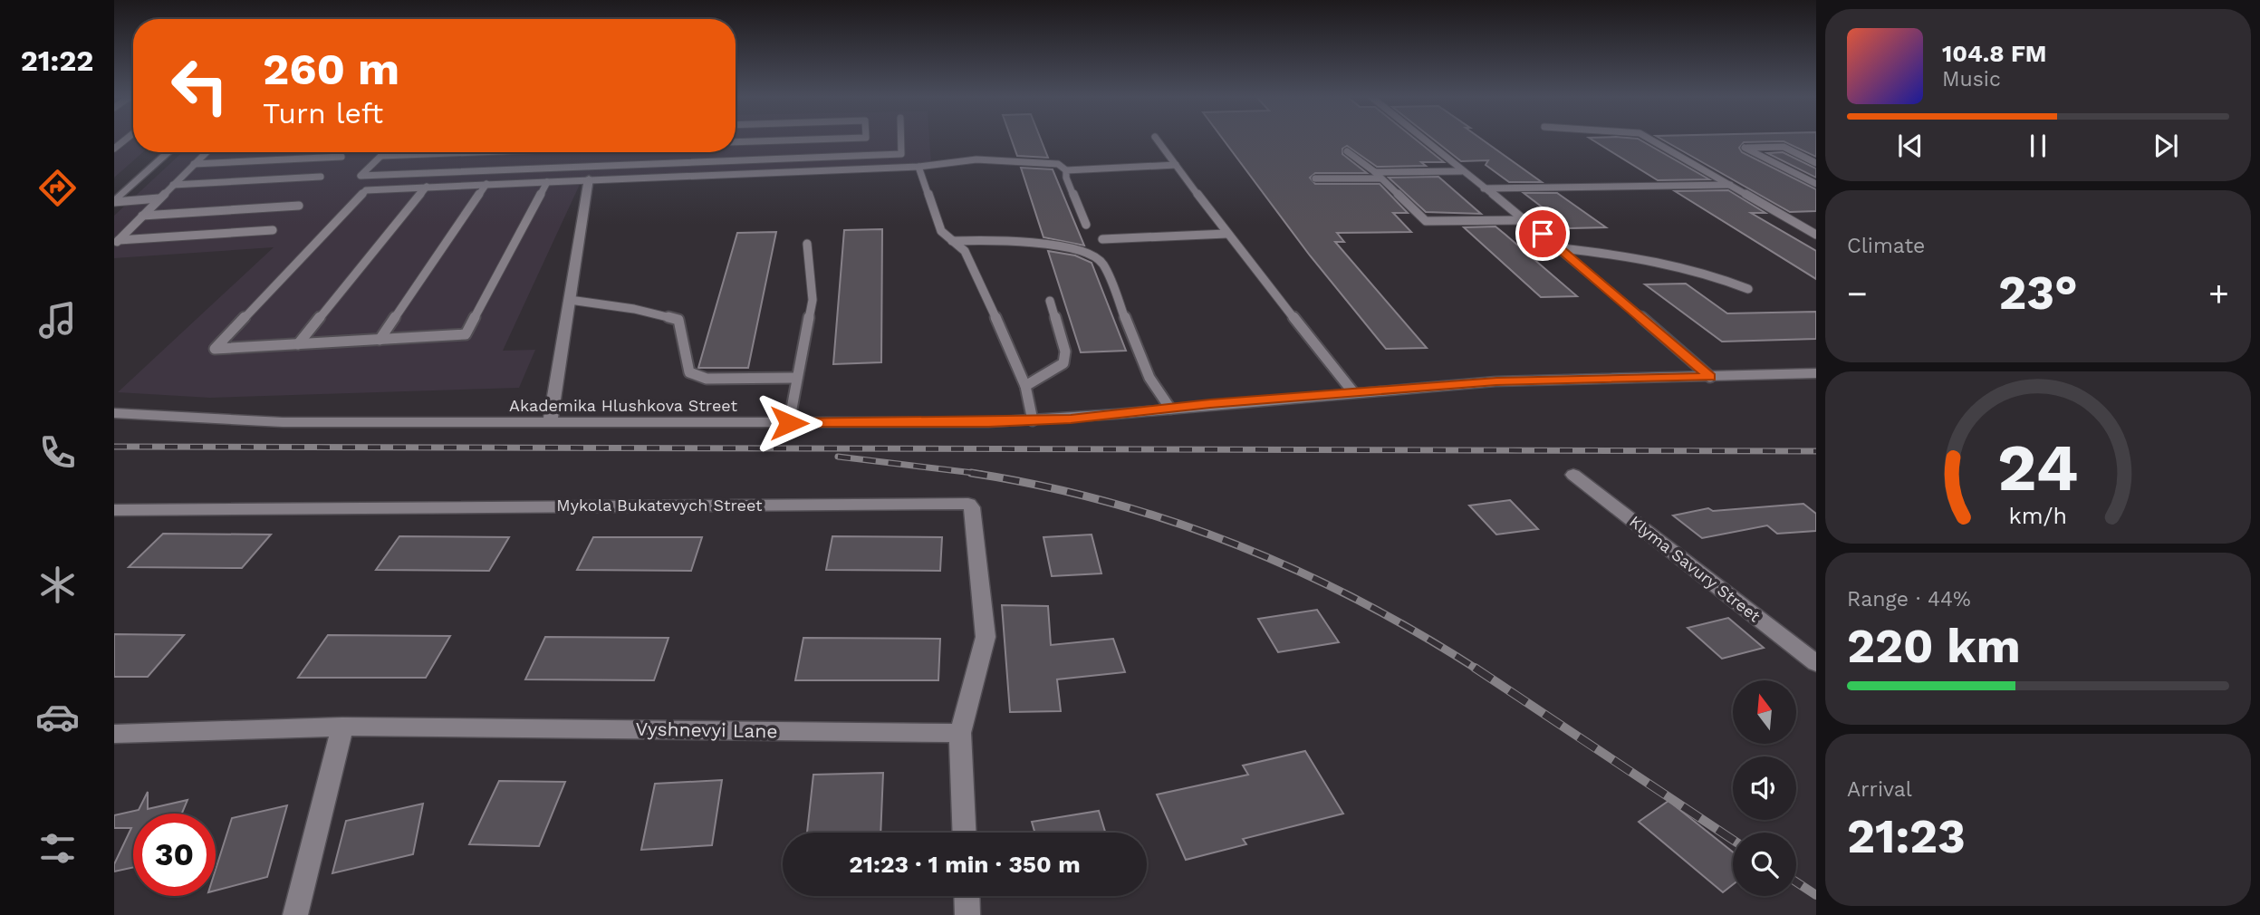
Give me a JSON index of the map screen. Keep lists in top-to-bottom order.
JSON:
{
  "streets": {
    "street": [
      "Akademika Hlushkova Street",
      "Mykola Bukatevych Street",
      "Klyma Savury Street",
      "Vyshnevyi Lane"
    ]
  },
  "crossings": [
    ["Mykola Bukatevych Street", "Vyshnevyi Lane"]
  ],
  "north": "top",
  "page": {
    "tabs": "21:22",
    "turn": ["260 m", "Turn left"],
    "song": ["104.8 FM", "Music"],
    "tile": [
      "Climate",
      ["Range · 44%", "220 km"],
      ["Arrival", "21:23"]
    ],
    "heat": ["−", "23°", "+"],
    "limit": "30",
    "trip": "21:23 · 1 min · 350 m",
    "gauge": ["24", "km/h"]
  }
}
